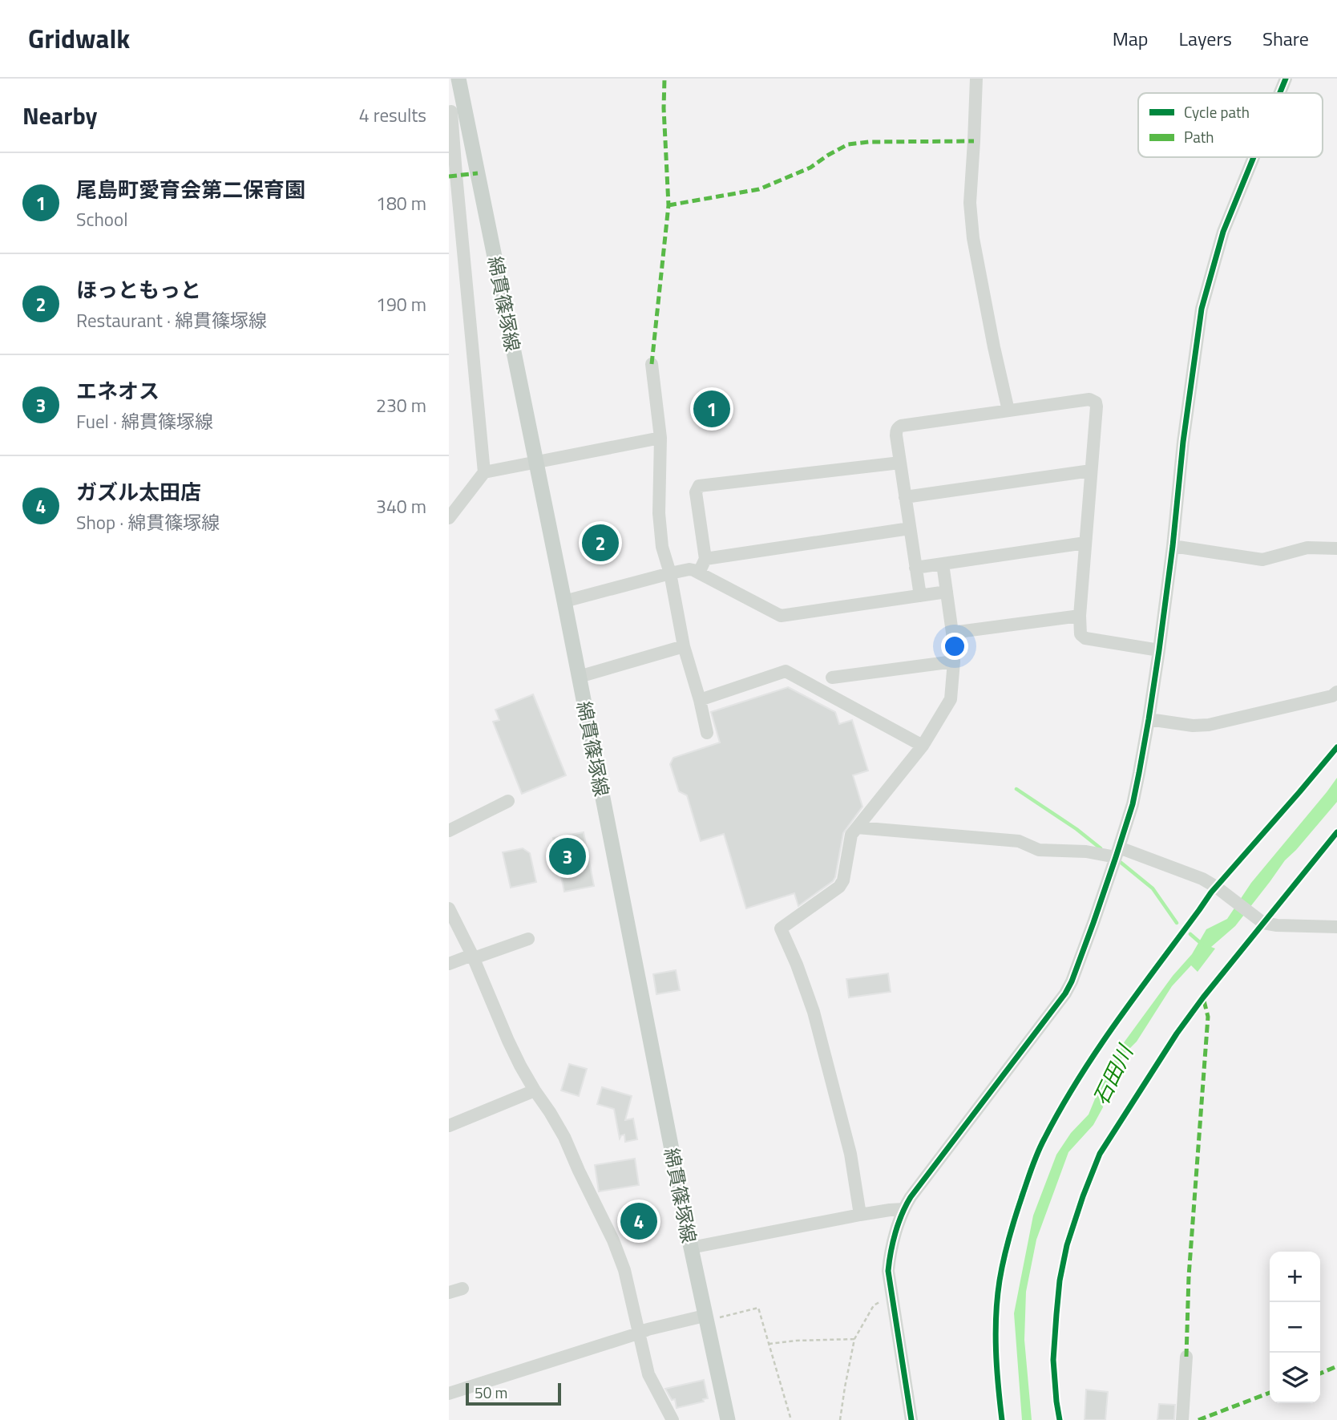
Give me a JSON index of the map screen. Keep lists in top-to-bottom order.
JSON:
{
  "streets": {
    "main road": ["綿貫篠塚線"]
  },
  "water": ["石田川"],
  "legend": ["Cycle path", "Path"],
  "scale_bar": "50 m",
  "page": {
    "header": "Gridwalk",
    "nav": ["Map", "Layers", "Share"],
    "heading": ["Nearby", "4 results"],
    "list": [
      {
        "mark": "1",
        "name": "尾島町愛育会第二保育園",
        "note": "School",
        "value": "180 m"
      },
      {
        "mark": "2",
        "name": "ほっともっと",
        "note": "Restaurant · 綿貫篠塚線",
        "value": "190 m"
      },
      {
        "mark": "3",
        "name": "エネオス",
        "note": "Fuel · 綿貫篠塚線",
        "value": "230 m"
      },
      {
        "mark": "4",
        "name": "ガズル太田店",
        "note": "Shop · 綿貫篠塚線",
        "value": "340 m"
      }
    ],
    "pins": [
      "1",
      "2",
      "3",
      "4"
    ],
    "map_buttons": ["+", "−"],
    "scale": "50 m"
  }
}
